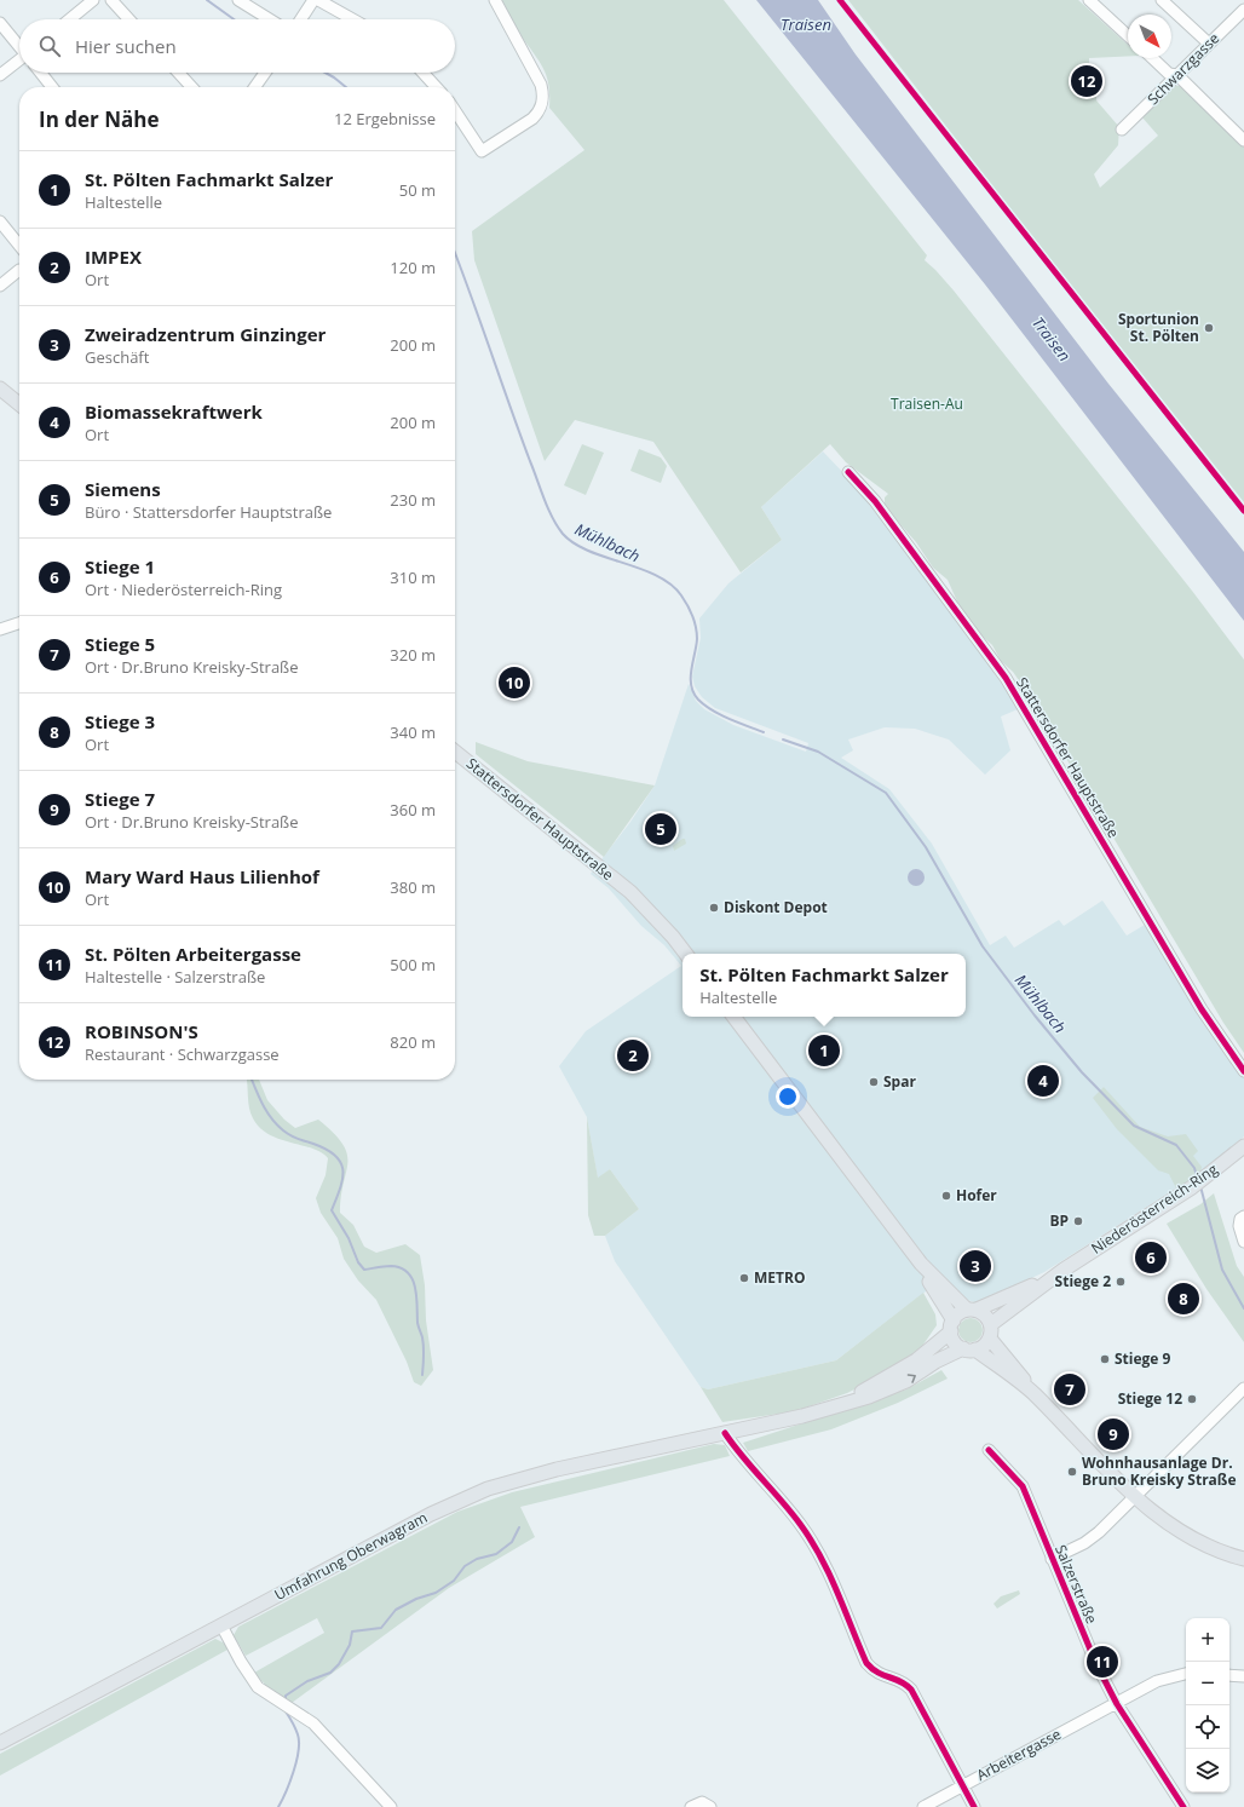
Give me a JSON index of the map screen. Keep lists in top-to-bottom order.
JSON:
{
  "streets": {
    "main road": ["Stattersdorfer Hauptstraße", "Niederösterreich-Ring", "Umfahrung Oberwagram"],
    "street": ["Schwarzgasse", "Salzerstraße", "Arbeitergasse"]
  },
  "crossings": [
    ["Salzerstraße", "Arbeitergasse"]
  ],
  "water": ["Traisen", "Mühlbach"],
  "parks": ["Traisen-Au"],
  "places": [
    "Sportunion St. Pölten",
    "Diskont Depot",
    "Spar",
    "Hofer",
    "BP",
    "METRO",
    "Stiege 2",
    "Stiege 9",
    "Stiege 12",
    "Wohnhausanlage Dr. Bruno Kreisky Straße"
  ],
  "north": "bottom right",
  "page": {
    "search": "Hier suchen",
    "pins": [
      "12",
      "10",
      "5",
      "1",
      "2",
      "4",
      "6",
      "3",
      "8",
      "7",
      "9",
      "11"
    ],
    "heading": ["In der Nähe", "12 Ergebnisse"],
    "list": [
      {
        "mark": "1",
        "name": "St. Pölten Fachmarkt Salzer",
        "note": "Haltestelle",
        "value": "50 m"
      },
      {
        "mark": "2",
        "name": "IMPEX",
        "note": "Ort",
        "value": "120 m"
      },
      {
        "mark": "3",
        "name": "Zweiradzentrum Ginzinger",
        "note": "Geschäft",
        "value": "200 m"
      },
      {
        "mark": "4",
        "name": "Biomassekraftwerk",
        "note": "Ort",
        "value": "200 m"
      },
      {
        "mark": "5",
        "name": "Siemens",
        "note": "Büro · Stattersdorfer Hauptstraße",
        "value": "230 m"
      },
      {
        "mark": "6",
        "name": "Stiege 1",
        "note": "Ort · Niederösterreich-Ring",
        "value": "310 m"
      },
      {
        "mark": "7",
        "name": "Stiege 5",
        "note": "Ort · Dr.Bruno Kreisky-Straße",
        "value": "320 m"
      },
      {
        "mark": "8",
        "name": "Stiege 3",
        "note": "Ort",
        "value": "340 m"
      },
      {
        "mark": "9",
        "name": "Stiege 7",
        "note": "Ort · Dr.Bruno Kreisky-Straße",
        "value": "360 m"
      },
      {
        "mark": "10",
        "name": "Mary Ward Haus Lilienhof",
        "note": "Ort",
        "value": "380 m"
      },
      {
        "mark": "11",
        "name": "St. Pölten Arbeitergasse",
        "note": "Haltestelle · Salzerstraße",
        "value": "500 m"
      },
      {
        "mark": "12",
        "name": "ROBINSON'S",
        "note": "Restaurant · Schwarzgasse",
        "value": "820 m"
      }
    ],
    "popup": ["St. Pölten Fachmarkt Salzer", "Haltestelle"],
    "map_buttons": ["+", "−"]
  }
}
